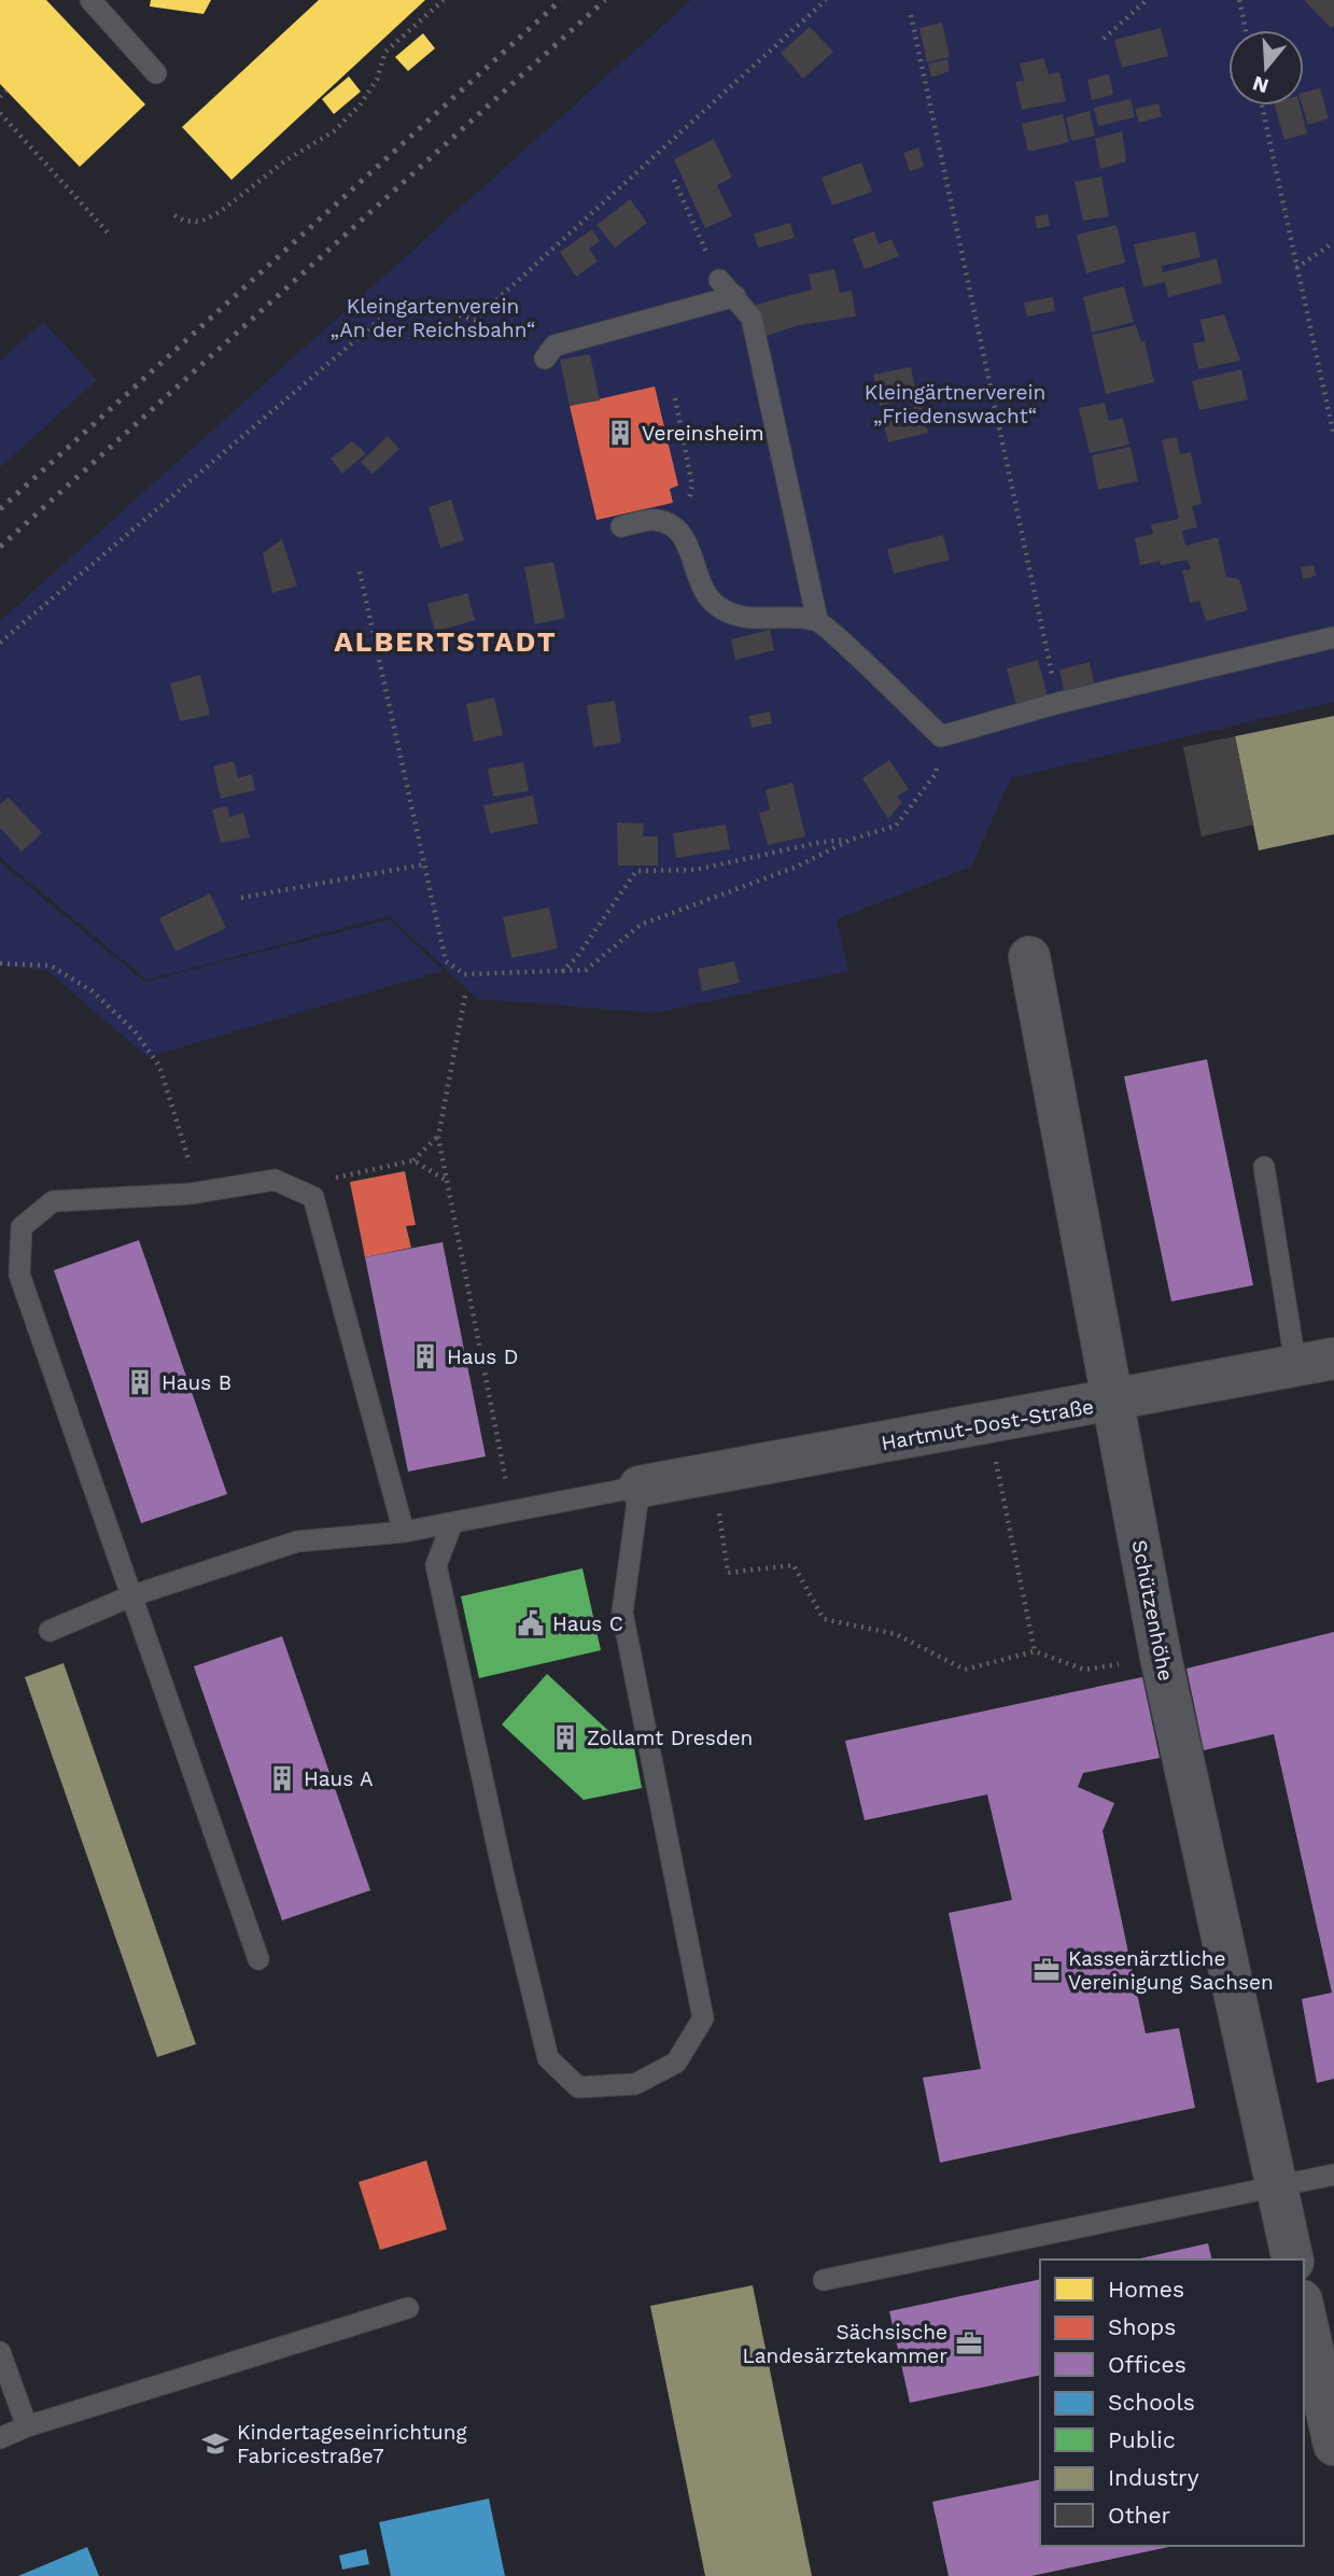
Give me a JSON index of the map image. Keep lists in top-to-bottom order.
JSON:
{
  "streets": {
    "street": ["Hartmut-Dost-Straße", "Schützenhöhe"]
  },
  "crossings": [
    ["Hartmut-Dost-Straße", "Schützenhöhe"]
  ],
  "districts": ["ALBERTSTADT"],
  "parks": ["Kleingartenverein „An der Reichsbahn“", "Kleingärtnerverein „Friedenswacht“"],
  "places": {
    "building": [
      "Vereinsheim",
      "Haus D",
      "Haus B",
      "Zollamt Dresden",
      "Haus A"
    ],
    "public building": ["Haus C"],
    "office": ["Kassenärztliche Vereinigung Sachsen", "Sächsische Landesärztekammer"],
    "school or university": ["Kindertageseinrichtung Fabricestraße7"]
  },
  "legend": [
    "Homes",
    "Shops",
    "Offices",
    "Schools",
    "Public",
    "Industry",
    "Other"
  ],
  "north": "bottom"
}
